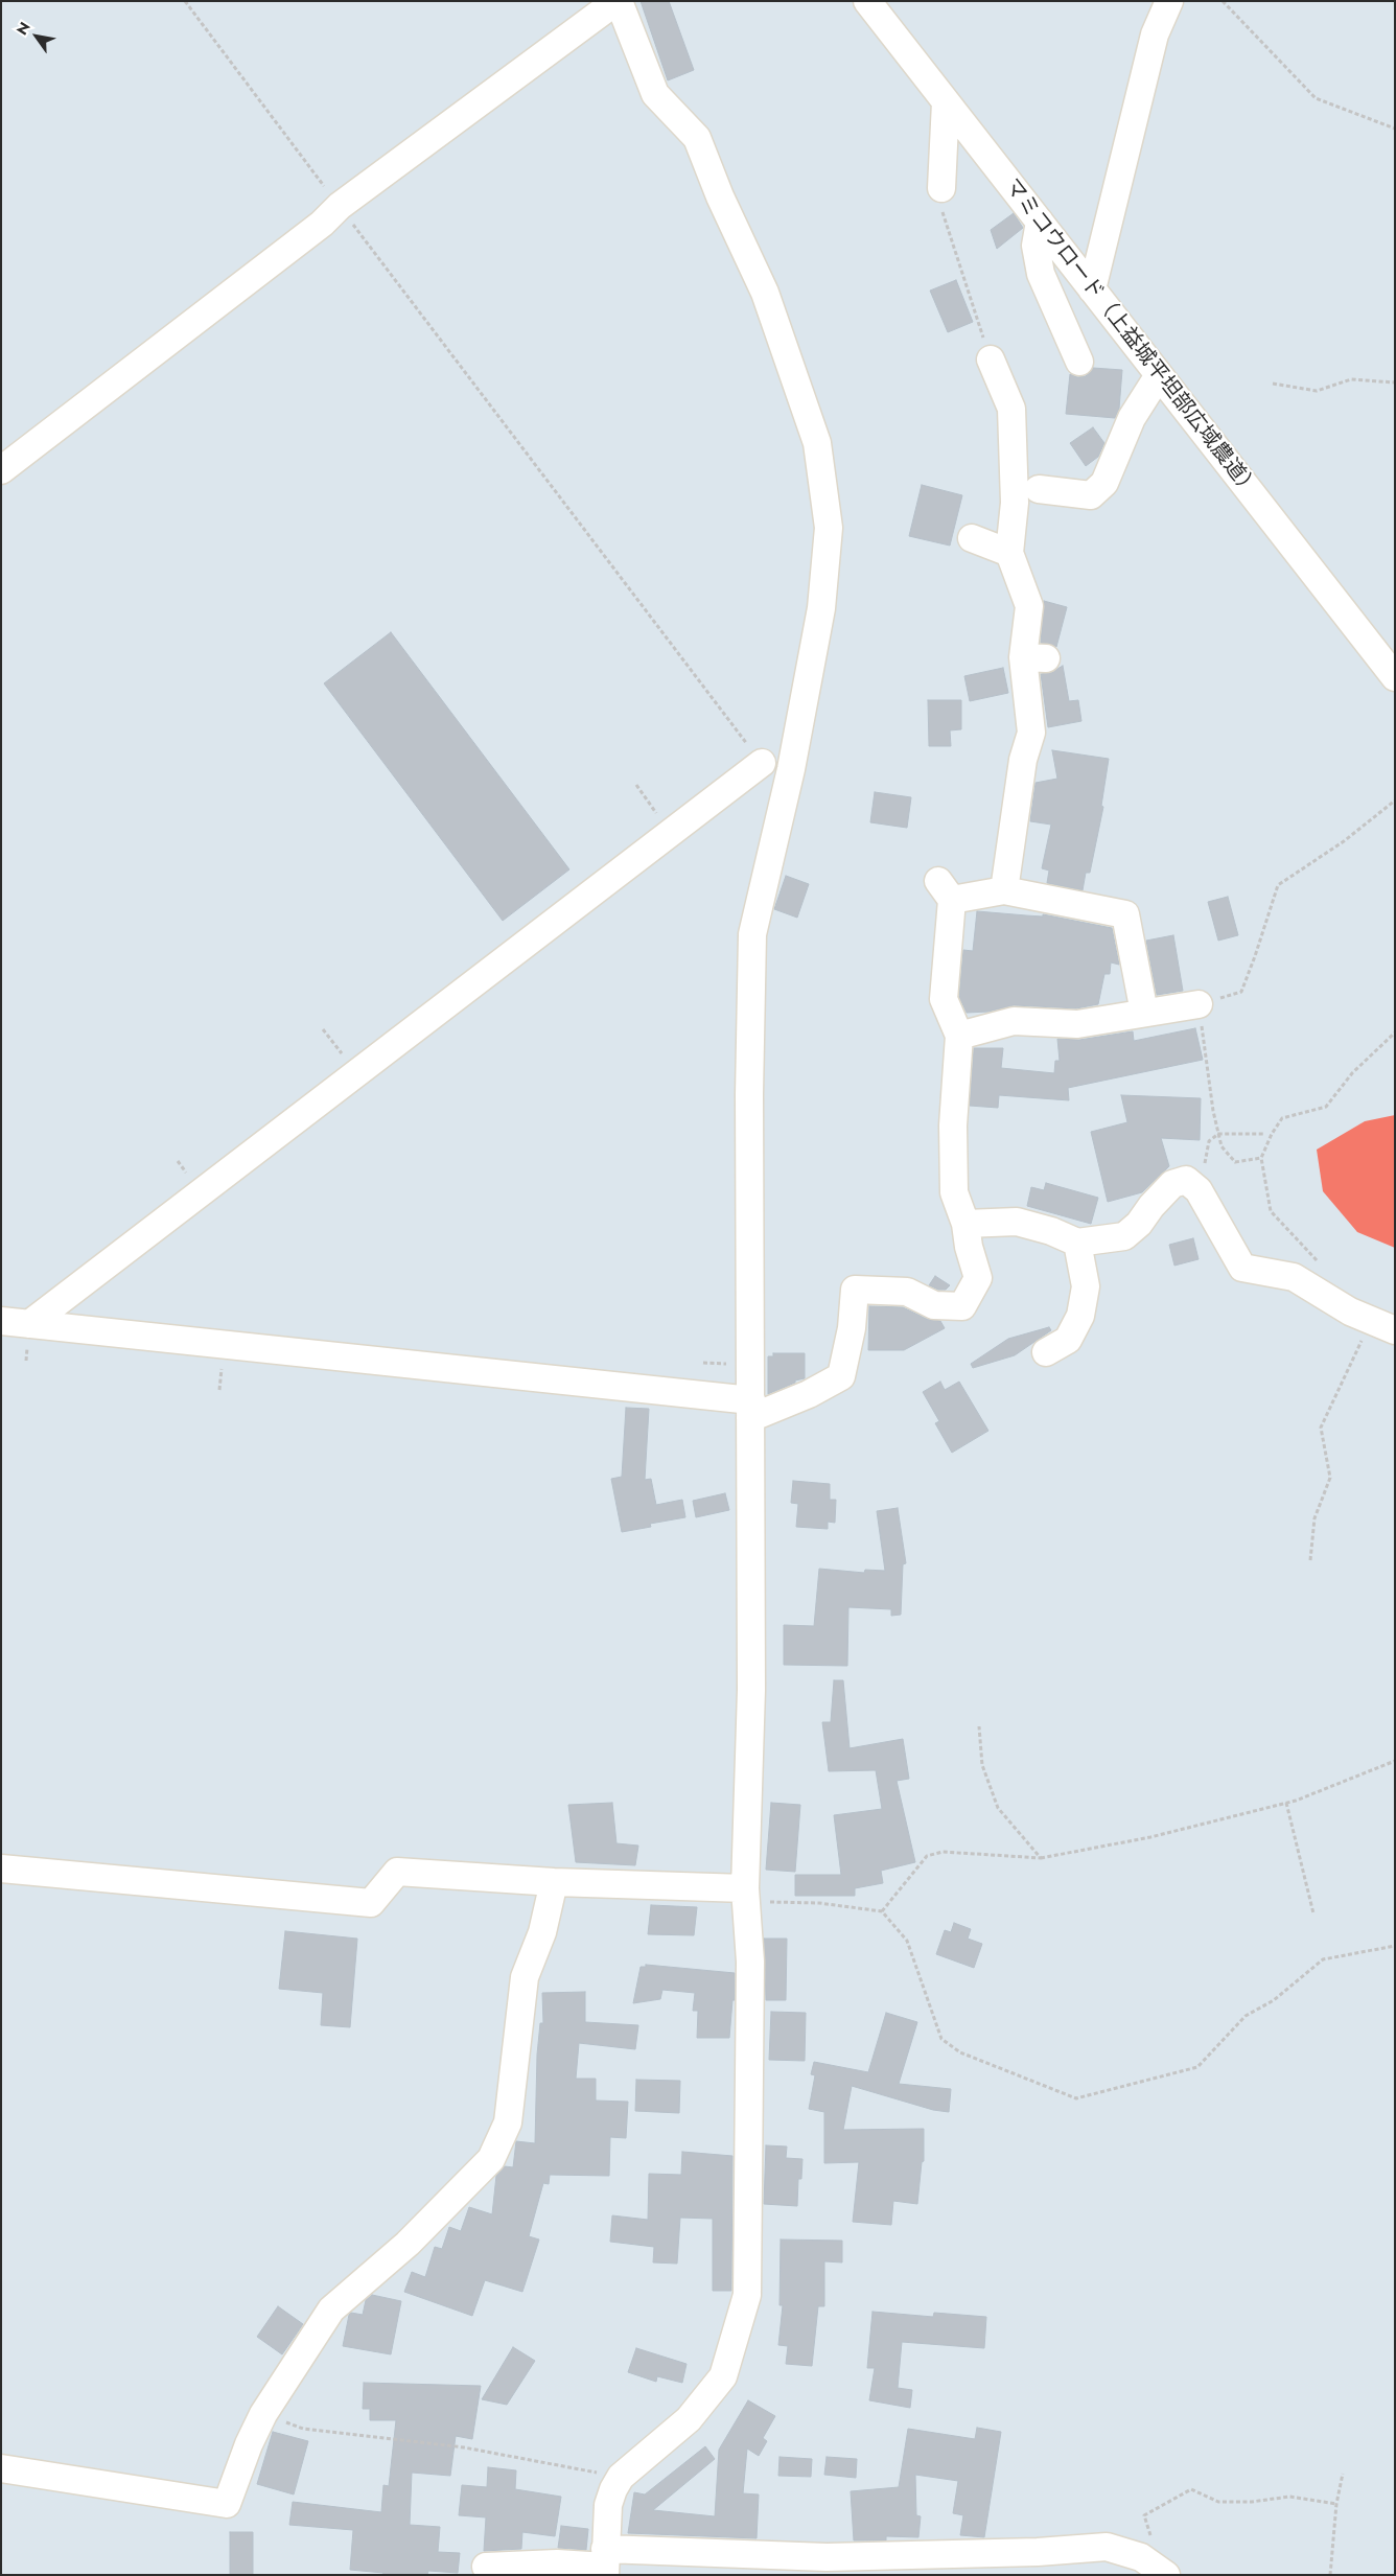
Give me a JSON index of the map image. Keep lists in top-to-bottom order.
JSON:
{
  "streets": {
    "street": ["マミコウロード（上益城平坦部広域農道）"]
  },
  "north": "top left"
}
